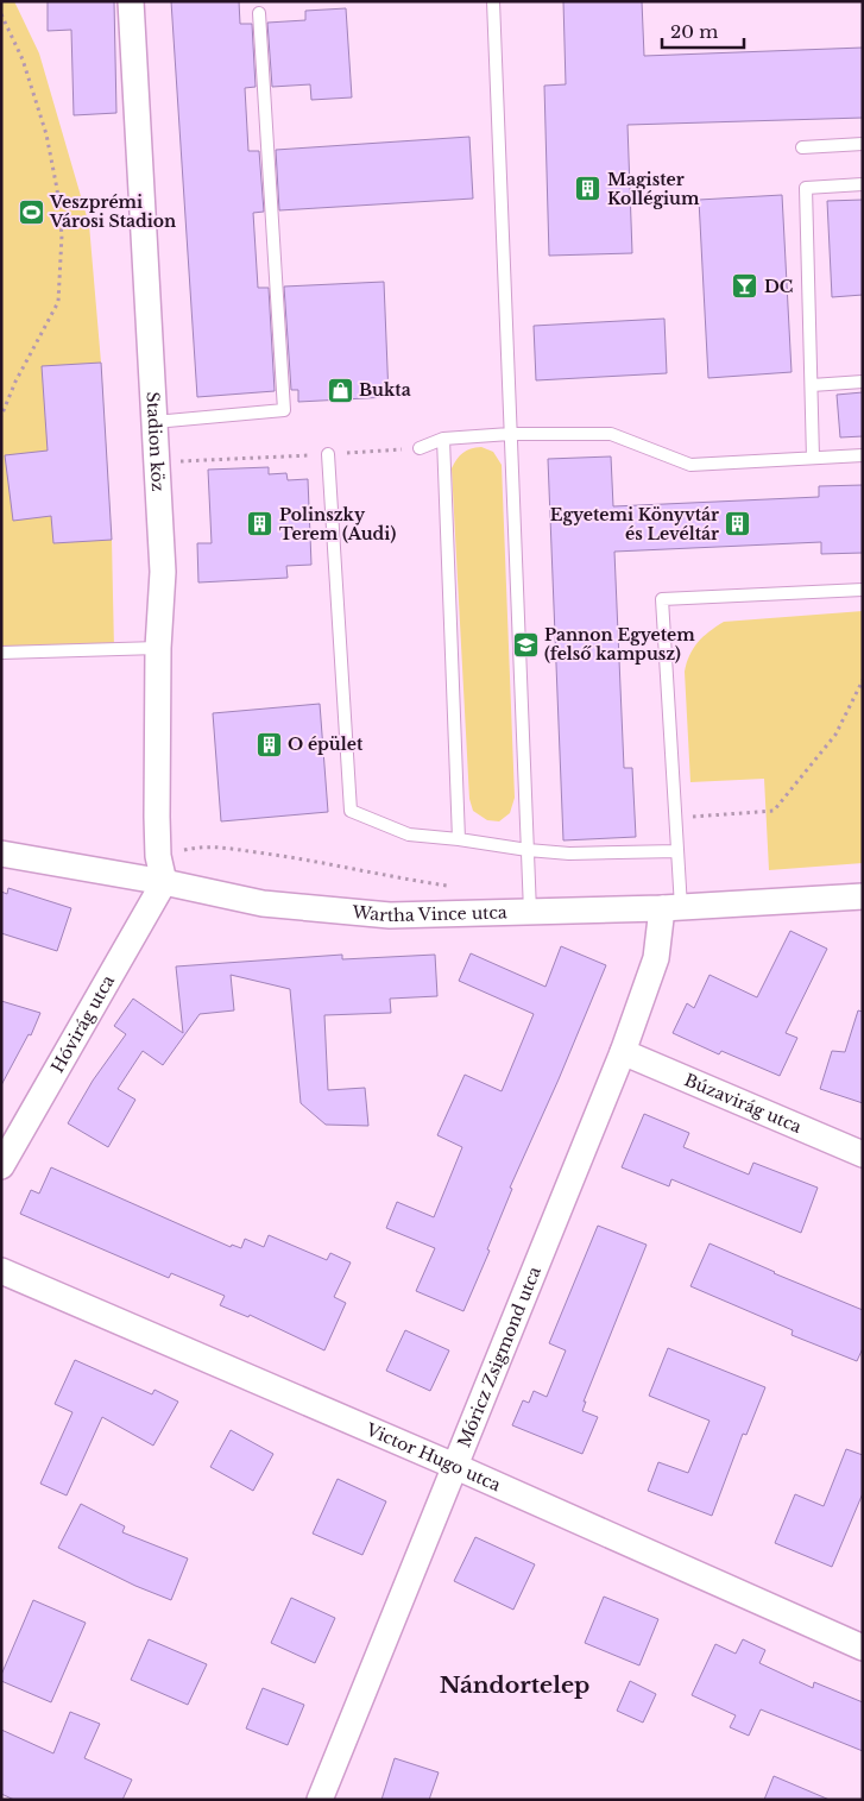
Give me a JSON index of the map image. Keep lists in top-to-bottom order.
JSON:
{
  "streets": {
    "street": [
      "Stadion köz",
      "Wartha Vince utca",
      "Hóvirág utca",
      "Búzavirág utca",
      "Móricz Zsigmond utca",
      "Victor Hugo utca"
    ]
  },
  "crossings": [
    ["Stadion köz", "Wartha Vince utca"],
    ["Stadion köz", "Hóvirág utca"],
    ["Wartha Vince utca", "Hóvirág utca"],
    ["Wartha Vince utca", "Móricz Zsigmond utca"],
    ["Búzavirág utca", "Móricz Zsigmond utca"],
    ["Móricz Zsigmond utca", "Victor Hugo utca"]
  ],
  "districts": ["Nándortelep"],
  "places": {
    "building": [
      "Magister Kollégium",
      "Polinszky Terem (Audi)",
      "Egyetemi Könyvtár és Levéltár",
      "O épület"
    ],
    "sports": ["Veszprémi Városi Stadion"],
    "bar": ["DC"],
    "shop": ["Bukta"],
    "school or university": ["Pannon Egyetem (felső kampusz)"]
  },
  "scale_bar": "20 m"
}
